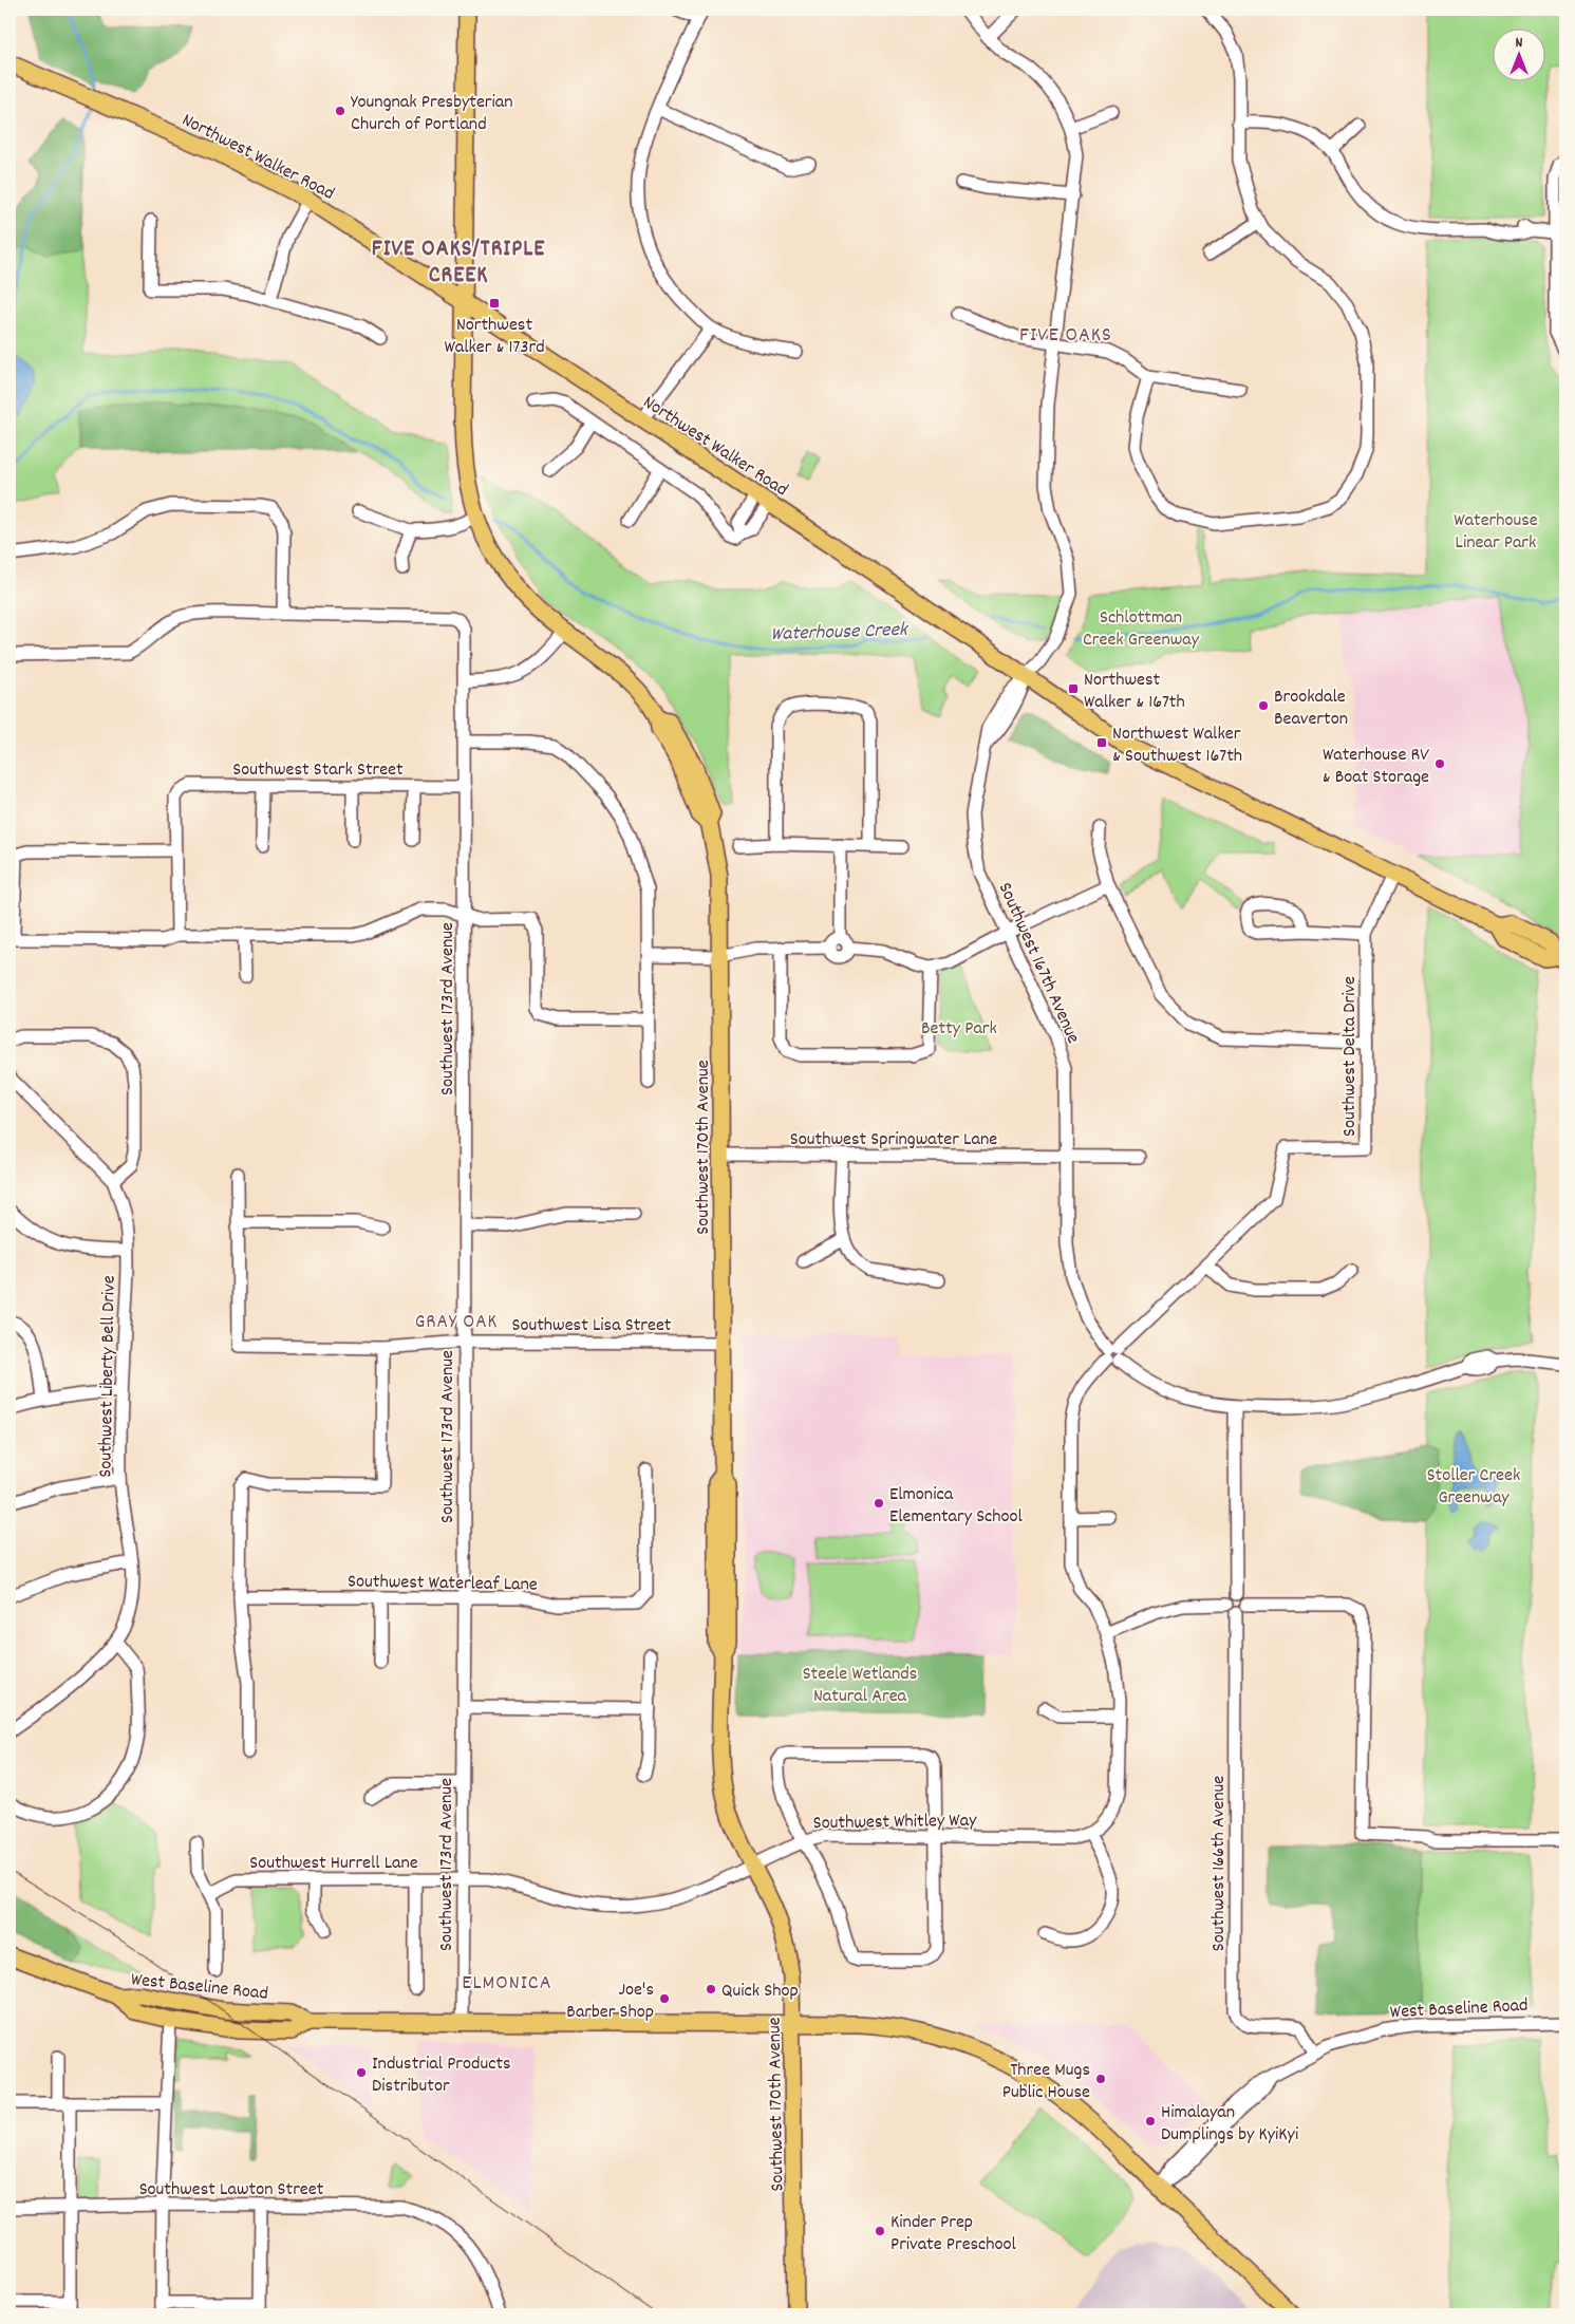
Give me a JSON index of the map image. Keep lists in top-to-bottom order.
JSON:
{
  "streets": {
    "main road": ["Northwest Walker Road", "Southwest 170th Avenue", "West Baseline Road"],
    "street": [
      "Southwest Stark Street",
      "Southwest 167th Avenue",
      "Southwest 173rd Avenue",
      "Southwest Delta Drive",
      "Southwest Springwater Lane",
      "Southwest Lisa Street",
      "Southwest Liberty Bell Drive",
      "Southwest Waterleaf Lane",
      "Southwest Whitley Way",
      "Southwest Hurrell Lane",
      "Southwest 166th Avenue",
      "Southwest Lawton Street"
    ]
  },
  "crossings": [
    ["Northwest Walker Road", "Southwest 167th Avenue"],
    ["Northwest Walker Road", "Southwest Delta Drive"],
    ["Northwest Walker Road", "Southwest 170th Avenue"],
    ["Southwest Stark Street", "Southwest 173rd Avenue"],
    ["Southwest 167th Avenue", "Southwest Delta Drive"],
    ["Southwest 167th Avenue", "Southwest Springwater Lane"],
    ["Southwest 173rd Avenue", "Southwest Lisa Street"],
    ["Southwest 173rd Avenue", "Southwest Waterleaf Lane"],
    ["Southwest 173rd Avenue", "Southwest Whitley Way"],
    ["Southwest 173rd Avenue", "Southwest Hurrell Lane"],
    ["Southwest 173rd Avenue", "West Baseline Road"],
    ["Southwest Springwater Lane", "Southwest 170th Avenue"],
    ["Southwest 170th Avenue", "Southwest Lisa Street"],
    ["Southwest 170th Avenue", "Southwest Whitley Way"],
    ["Southwest 170th Avenue", "West Baseline Road"],
    ["Southwest Whitley Way", "Southwest Hurrell Lane"],
    ["Southwest 166th Avenue", "West Baseline Road"]
  ],
  "districts": [
    "FIVE OAKS/TRIPLE CREEK",
    "FIVE OAKS",
    "GRAY OAK",
    "ELMONICA"
  ],
  "water": ["Waterhouse Creek"],
  "parks": [
    "Waterhouse Linear Park",
    "Schlottman Creek Greenway",
    "Betty Park",
    "Stoller Creek Greenway",
    "Steele Wetlands Natural Area"
  ],
  "places": {
    "other": [
      "Youngnak Presbyterian Church of Portland",
      "Brookdale Beaverton",
      "Waterhouse RV & Boat Storage",
      "Elmonica Elementary School",
      "Quick Shop",
      "Joe's Barber Shop",
      "Industrial Products Distributor",
      "Three Mugs Public House",
      "Himalayan Dumplings by KyiKyi",
      "Kinder Prep Private Preschool"
    ],
    "transit": ["Northwest Walker & 173rd", "Northwest Walker & 167th", "Northwest Walker & Southwest 167th"]
  },
  "north": "top"
}
